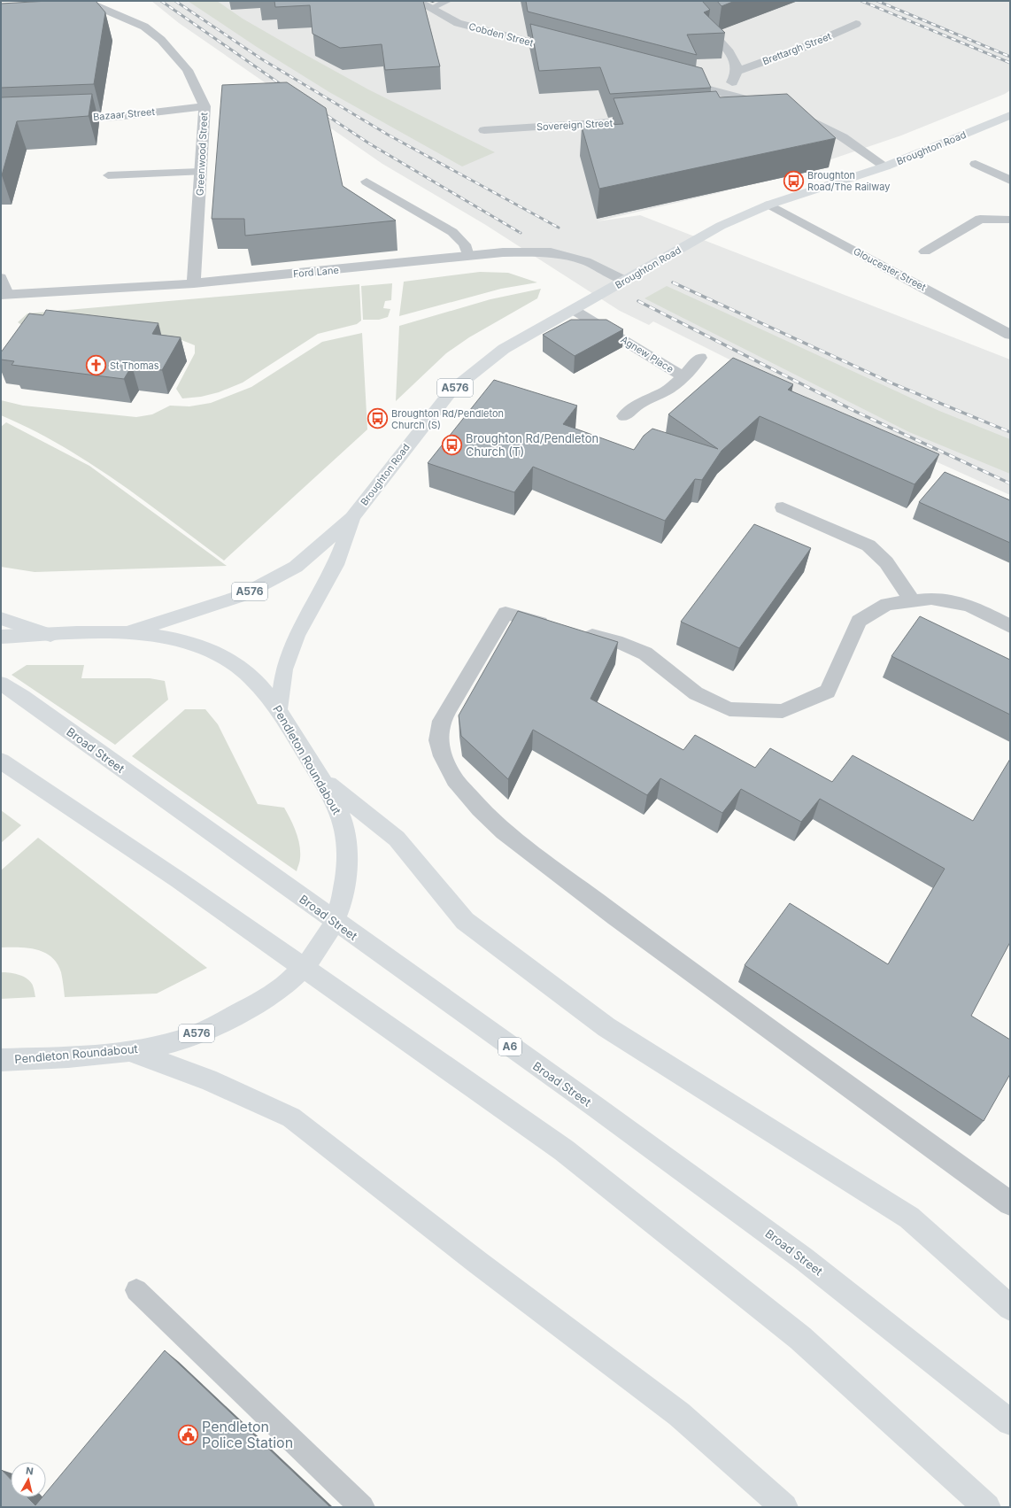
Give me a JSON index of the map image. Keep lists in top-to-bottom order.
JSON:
{
  "streets": {
    "main road": [
      "Broughton Road",
      "A576",
      "Broad Street",
      "Pendleton Roundabout",
      "A6"
    ],
    "street": [
      "Cobden Street",
      "Brettargh Street",
      "Bazaar Street",
      "Sovereign Street",
      "Greenwood Street",
      "Gloucester Street",
      "Ford Lane",
      "Agnew Place"
    ]
  },
  "crossings": [
    ["Bazaar Street", "Greenwood Street"],
    ["Broughton Road", "Gloucester Street"],
    ["Broughton Road", "Ford Lane"],
    ["Broughton Road", "Agnew Place"],
    ["Broughton Road", "Pendleton Roundabout"],
    ["Greenwood Street", "Ford Lane"],
    ["A576", "Pendleton Roundabout"]
  ],
  "places": {
    "bus stop": ["Broughton Road/The Railway", "Broughton Rd/Pendleton Church (S)", "Broughton Rd/Pendleton Church (T)"],
    "church": ["St Thomas"],
    "public building": ["Pendleton Police Station"]
  },
  "north": "top"
}
